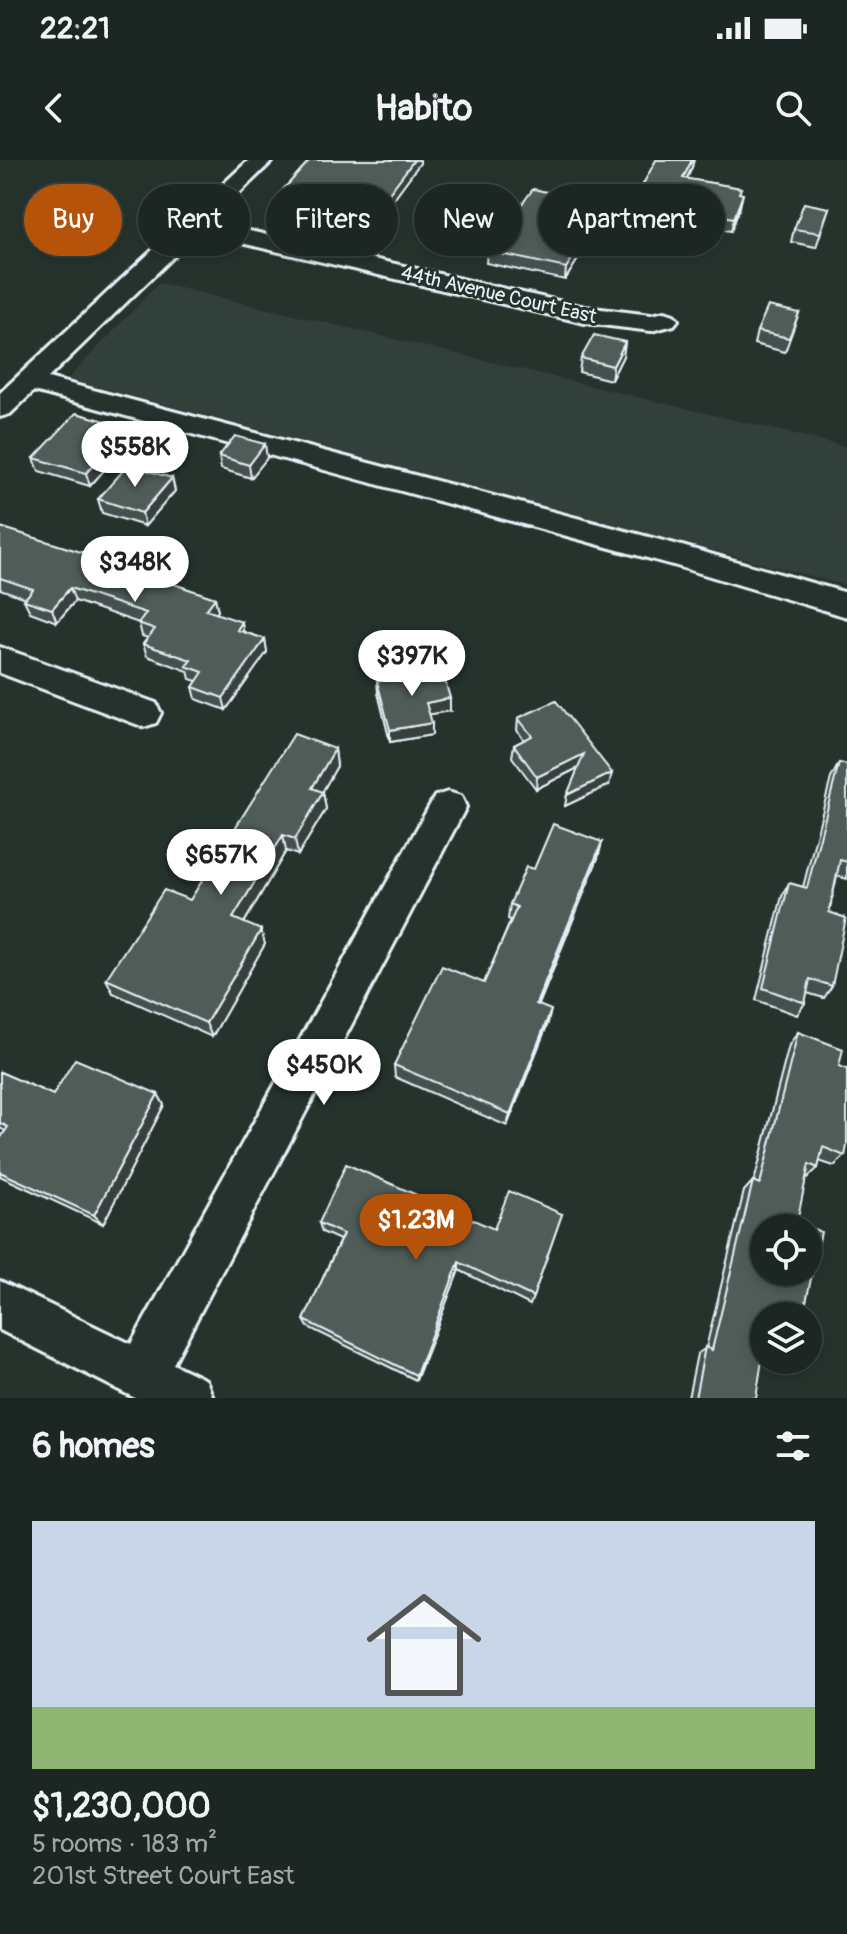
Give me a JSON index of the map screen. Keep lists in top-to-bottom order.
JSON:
{
  "streets": {
    "street": ["44th Avenue Court East"]
  },
  "page": {
    "status": "22:21",
    "header": "Habito",
    "chip": [
      "Buy",
      "Rent",
      "Filters",
      "New",
      "Apartment"
    ],
    "price": [
      "$558K",
      "$348K",
      "$397K",
      "$657K",
      "$450K",
      "$1.23M"
    ],
    "heading": "6 homes",
    "list": [
      {
        "name": "$1,230,000",
        "note": "5 rooms · 183 m² · 201st Street Court East"
      }
    ]
  }
}
